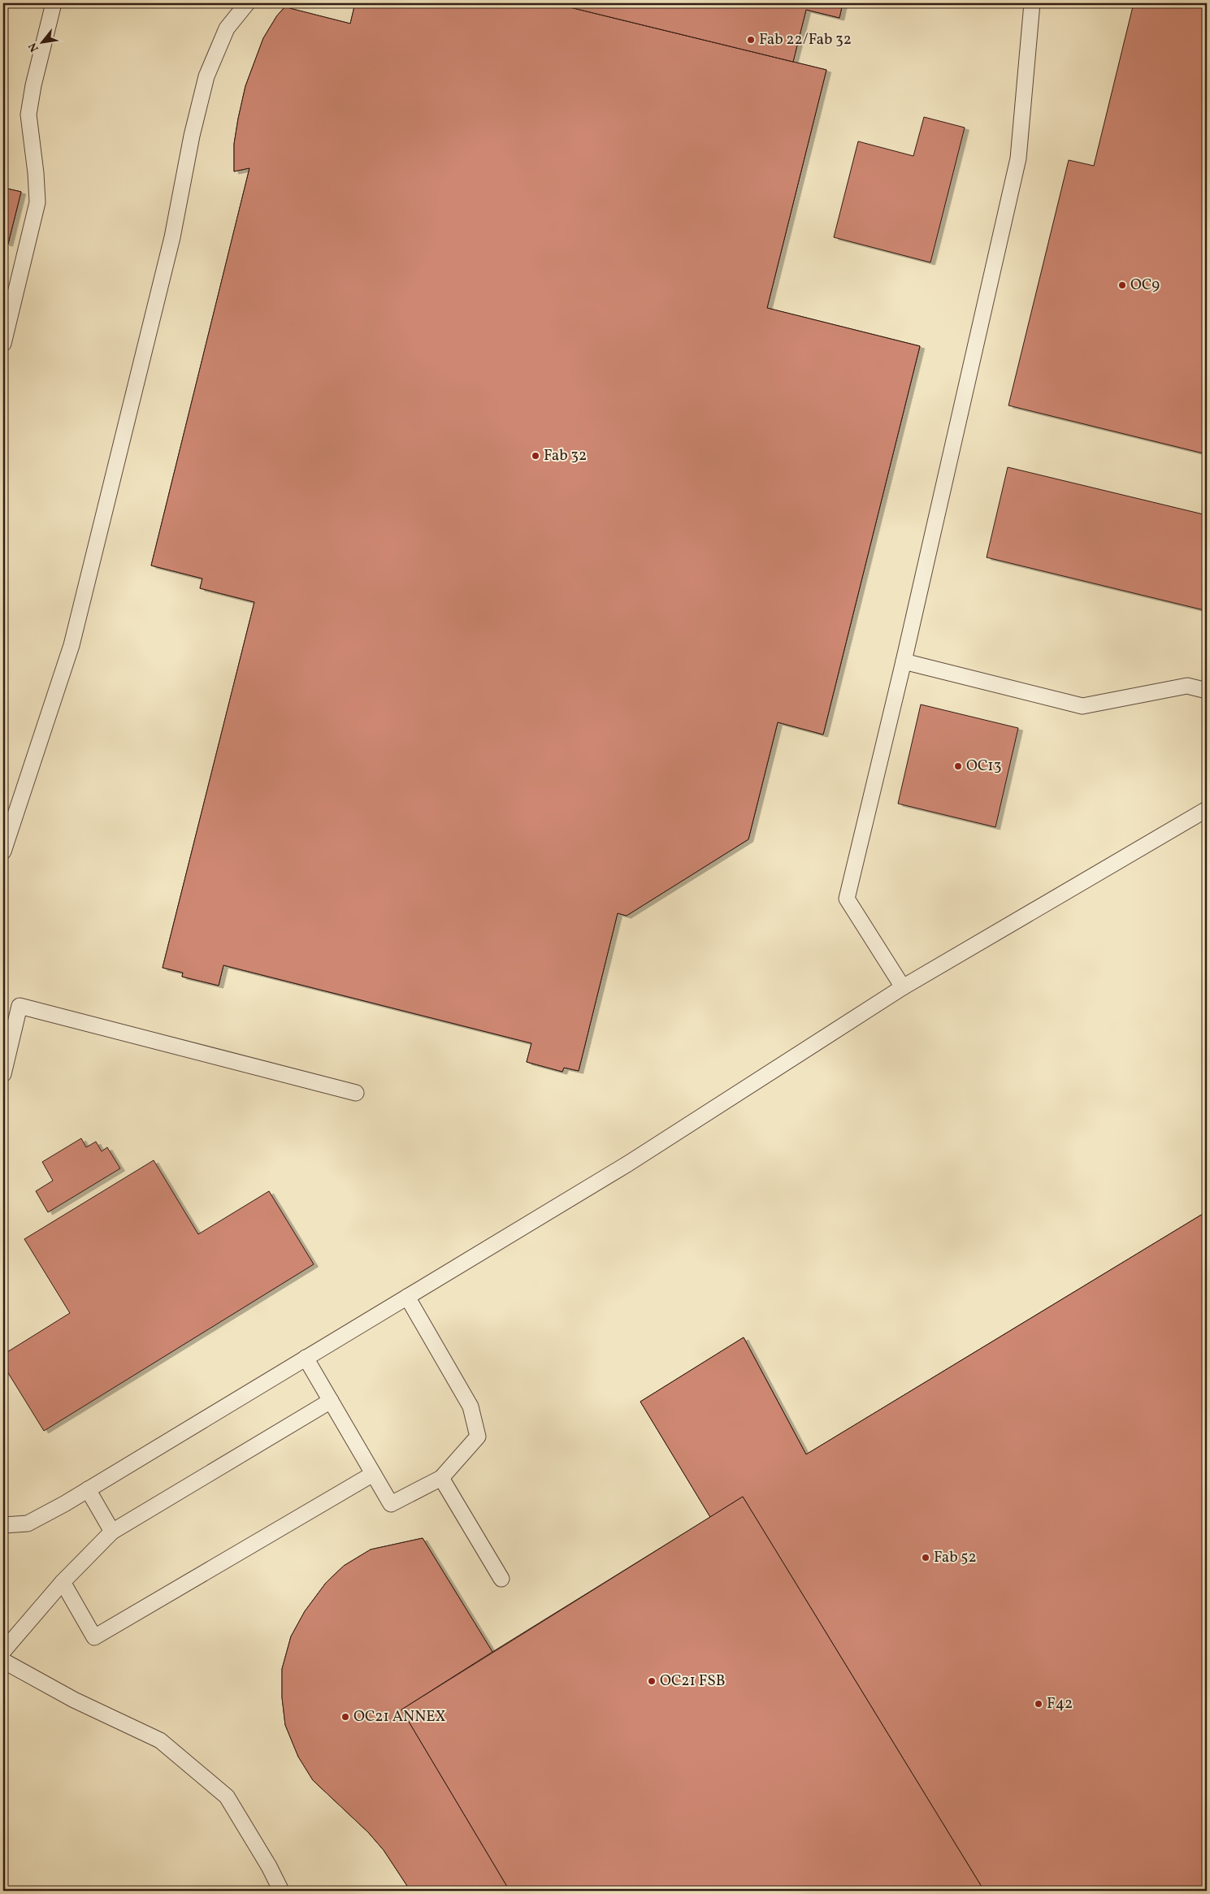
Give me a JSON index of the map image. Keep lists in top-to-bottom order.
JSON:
{
  "places": [
    "Fab 22/Fab 32",
    "OC9",
    "Fab 32",
    "OC13",
    "Fab 52",
    "OC21 FSB",
    "F42",
    "OC21 ANNEX"
  ],
  "north": "bottom left"
}
